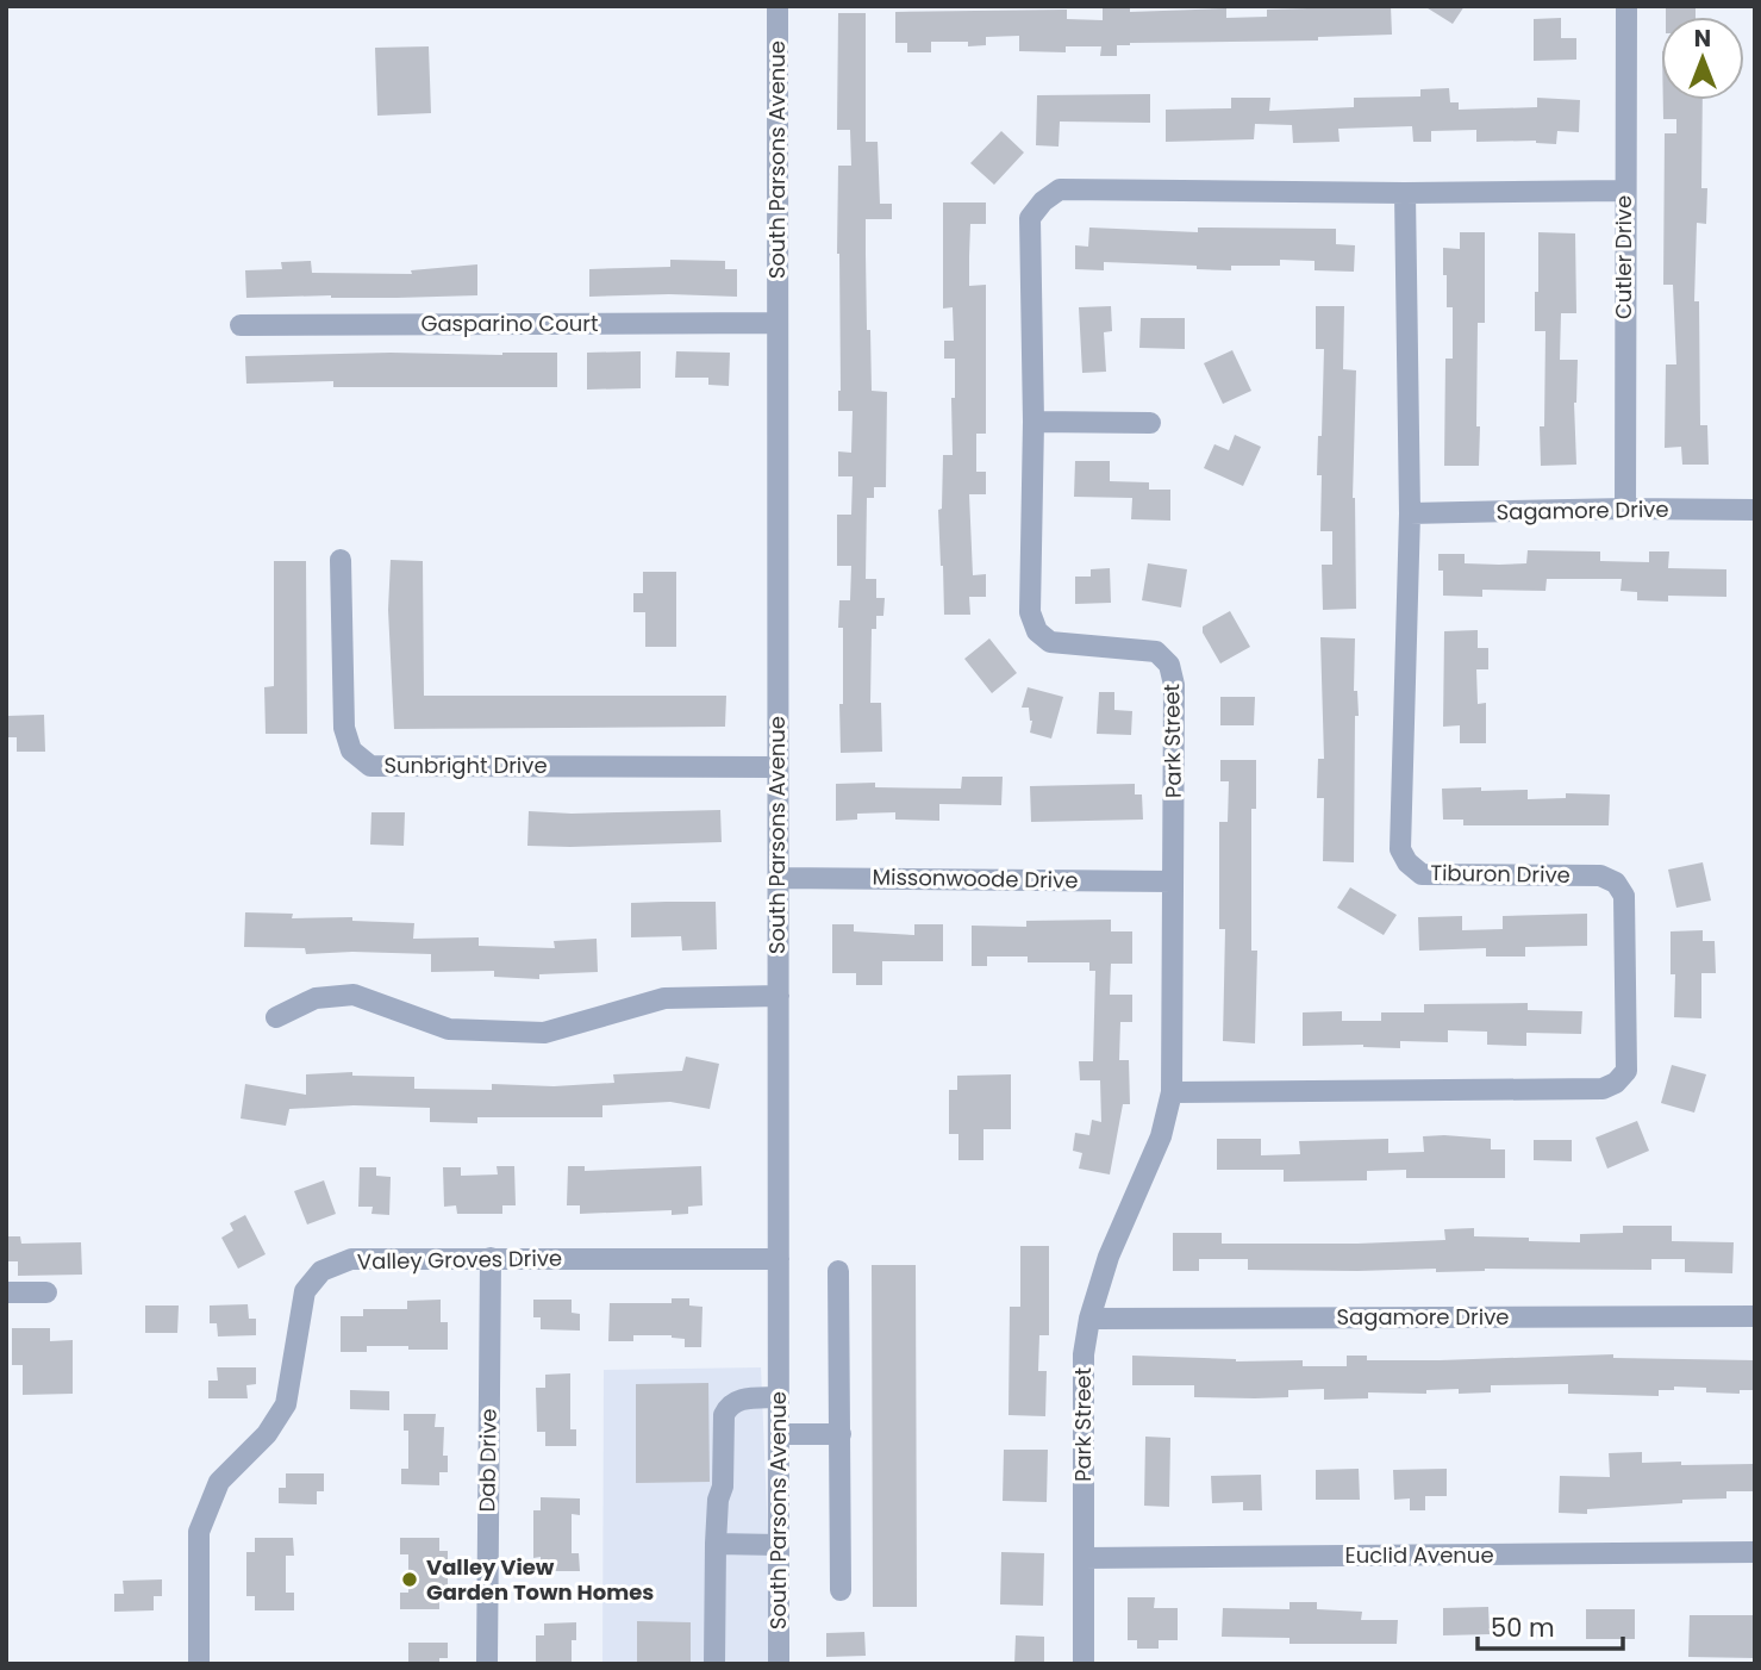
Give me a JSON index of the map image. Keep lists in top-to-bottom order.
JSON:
{
  "streets": {
    "street": [
      "South Parsons Avenue",
      "Cutler Drive",
      "Gasparino Court",
      "Sagamore Drive",
      "Park Street",
      "Sunbright Drive",
      "Tiburon Drive",
      "Missonwoode Drive",
      "Valley Groves Drive",
      "Dab Drive",
      "Euclid Avenue"
    ]
  },
  "crossings": [
    ["South Parsons Avenue", "Gasparino Court"],
    ["South Parsons Avenue", "Sunbright Drive"],
    ["South Parsons Avenue", "Missonwoode Drive"],
    ["South Parsons Avenue", "Valley Groves Drive"],
    ["Cutler Drive", "Sagamore Drive"],
    ["Cutler Drive", "Park Street"],
    ["Sagamore Drive", "Park Street"],
    ["Sagamore Drive", "Tiburon Drive"],
    ["Park Street", "Tiburon Drive"],
    ["Park Street", "Missonwoode Drive"],
    ["Park Street", "Euclid Avenue"],
    ["Valley Groves Drive", "Dab Drive"]
  ],
  "places": ["Valley View Garden Town Homes"],
  "scale_bar": "50 m",
  "north": "top"
}
